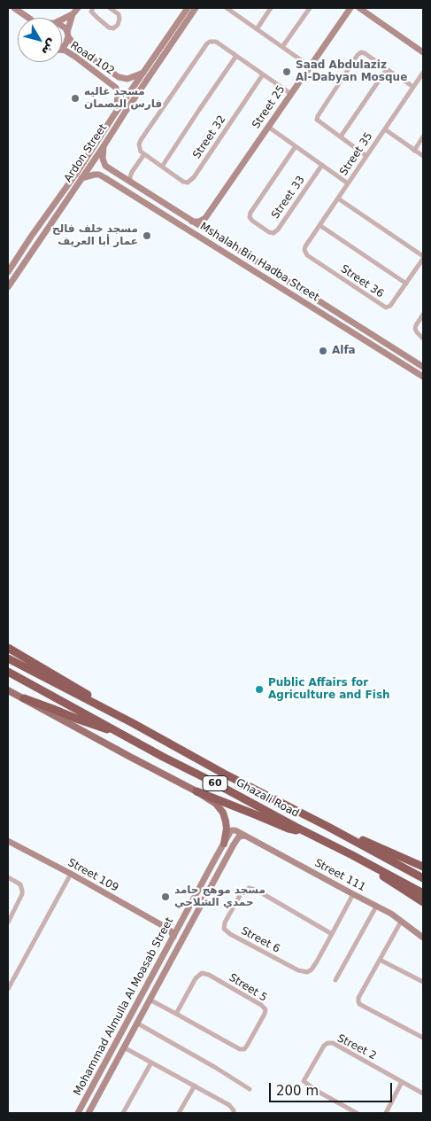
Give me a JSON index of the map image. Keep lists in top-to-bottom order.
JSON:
{
  "streets": {
    "highway": ["60", "Ghazali Road"],
    "street": [
      "Road 102",
      "Street 25",
      "Street 32",
      "Ardon Street",
      "Street 35",
      "Street 33",
      "Mshalah Bin Hadba Street",
      "Street 36",
      "Street 109",
      "Street 111",
      "Street 6",
      "Street 5",
      "Mohammad Almulla Al Moasab Street",
      "Street 2"
    ]
  },
  "crossings": [
    ["Road 102", "Ardon Street"],
    ["Ardon Street", "Mshalah Bin Hadba Street"],
    ["Street 35", "Street 36"],
    ["Street 109", "Mohammad Almulla Al Moasab Street"],
    ["Street 111", "Street 6"],
    ["Street 111", "Mohammad Almulla Al Moasab Street"],
    ["Street 5", "Mohammad Almulla Al Moasab Street"]
  ],
  "places": [
    "Saad Abdulaziz Al-Dabyan Mosque",
    "مسجد غاليه فارس البصمان",
    "مسجد خلف فالح عمار أبا العريف",
    "Alfa",
    "Public Affairs for Agriculture and Fish",
    "مسجد موهج حامد حمدي الشلاحي"
  ],
  "scale_bar": "200 m",
  "north": "bottom right"
}
